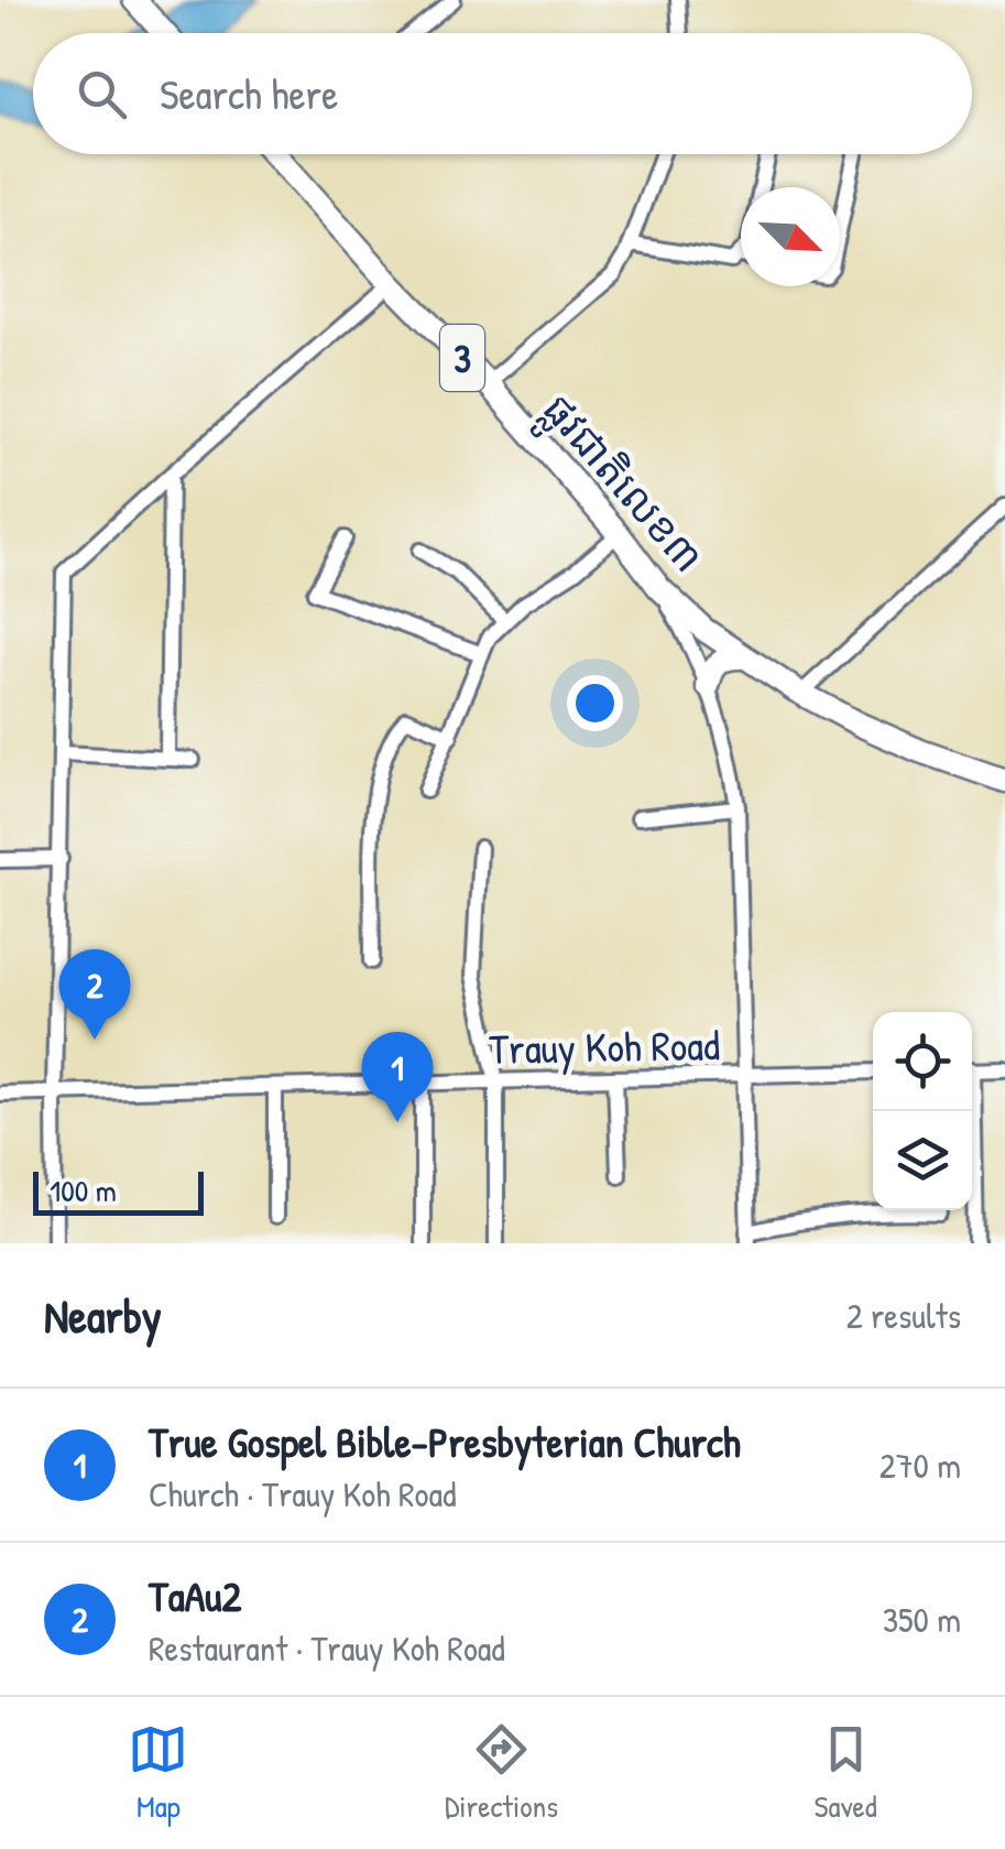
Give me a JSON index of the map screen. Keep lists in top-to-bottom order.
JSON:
{
  "streets": {
    "highway": ["3", "ផ្លូវជាតិលេខ៣"],
    "street": ["Trauy Koh Road"]
  },
  "scale_bar": "100 m",
  "north": "bottom right",
  "page": {
    "search": "Search here",
    "pins": ["2", "1"],
    "scale": "100 m",
    "heading": ["Nearby", "2 results"],
    "list": [
      {
        "mark": "1",
        "name": "True Gospel Bible-Presbyterian Church",
        "note": "Church · Trauy Koh Road",
        "value": "270 m"
      },
      {
        "mark": "2",
        "name": "TaAu2",
        "note": "Restaurant · Trauy Koh Road",
        "value": "350 m"
      }
    ],
    "nav": ["Map", "Directions", "Saved"]
  }
}
